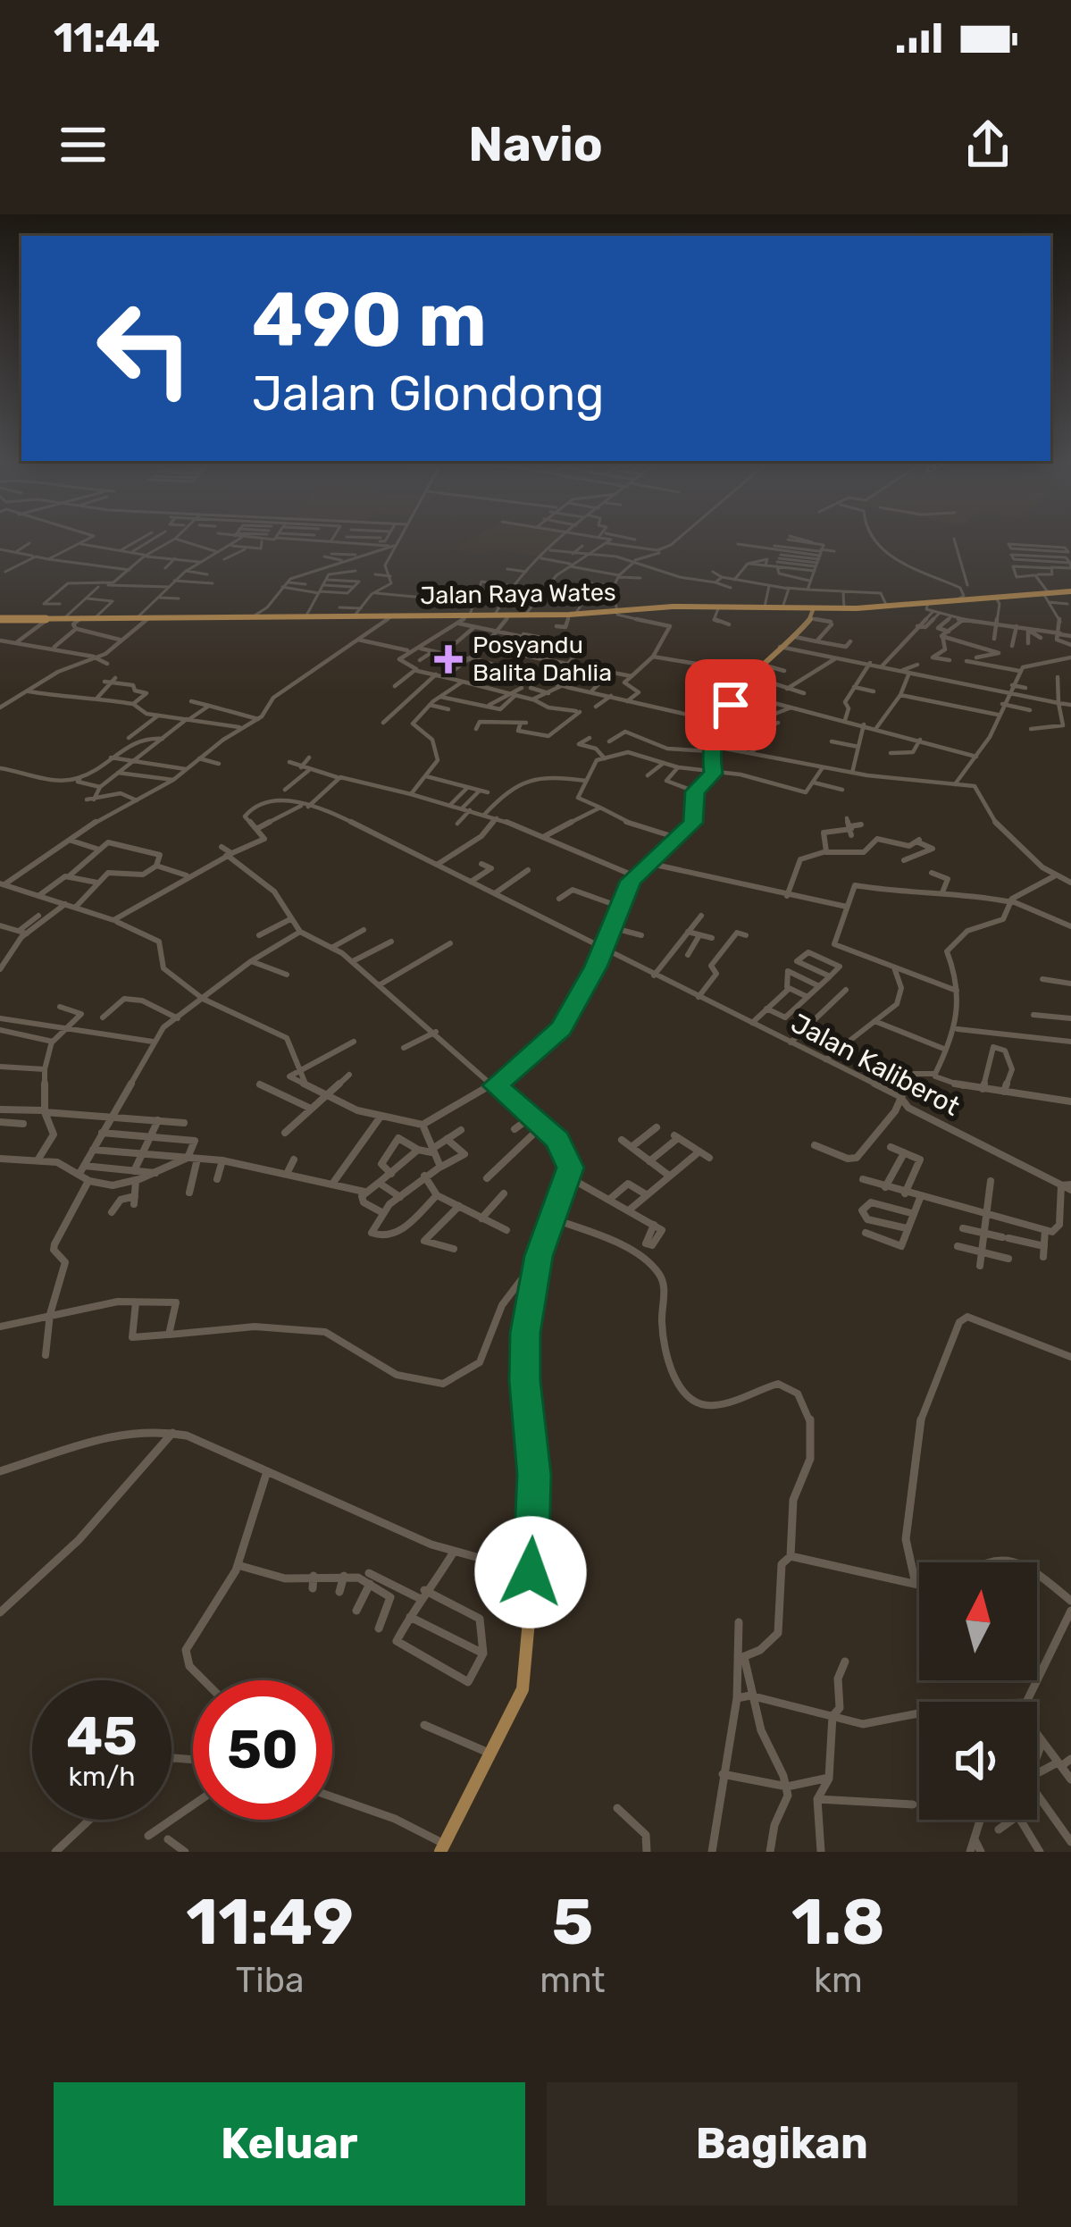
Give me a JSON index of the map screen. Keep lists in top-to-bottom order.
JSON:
{
  "streets": {
    "highway": ["Jalan Raya Wates"],
    "street": ["Jalan Kaliberot"]
  },
  "places": {
    "health": ["Posyandu Balita Dahlia"]
  },
  "north": "top",
  "page": {
    "status": "11:44",
    "header": "Navio",
    "turn": ["490 m", "Jalan Glondong"],
    "speed": "45 km/h",
    "limit": "50",
    "eta": [
      "11:49",
      "Tiba",
      "5",
      "mnt",
      "1.8",
      "km"
    ],
    "buttons": ["Keluar", "Bagikan"]
  }
}
